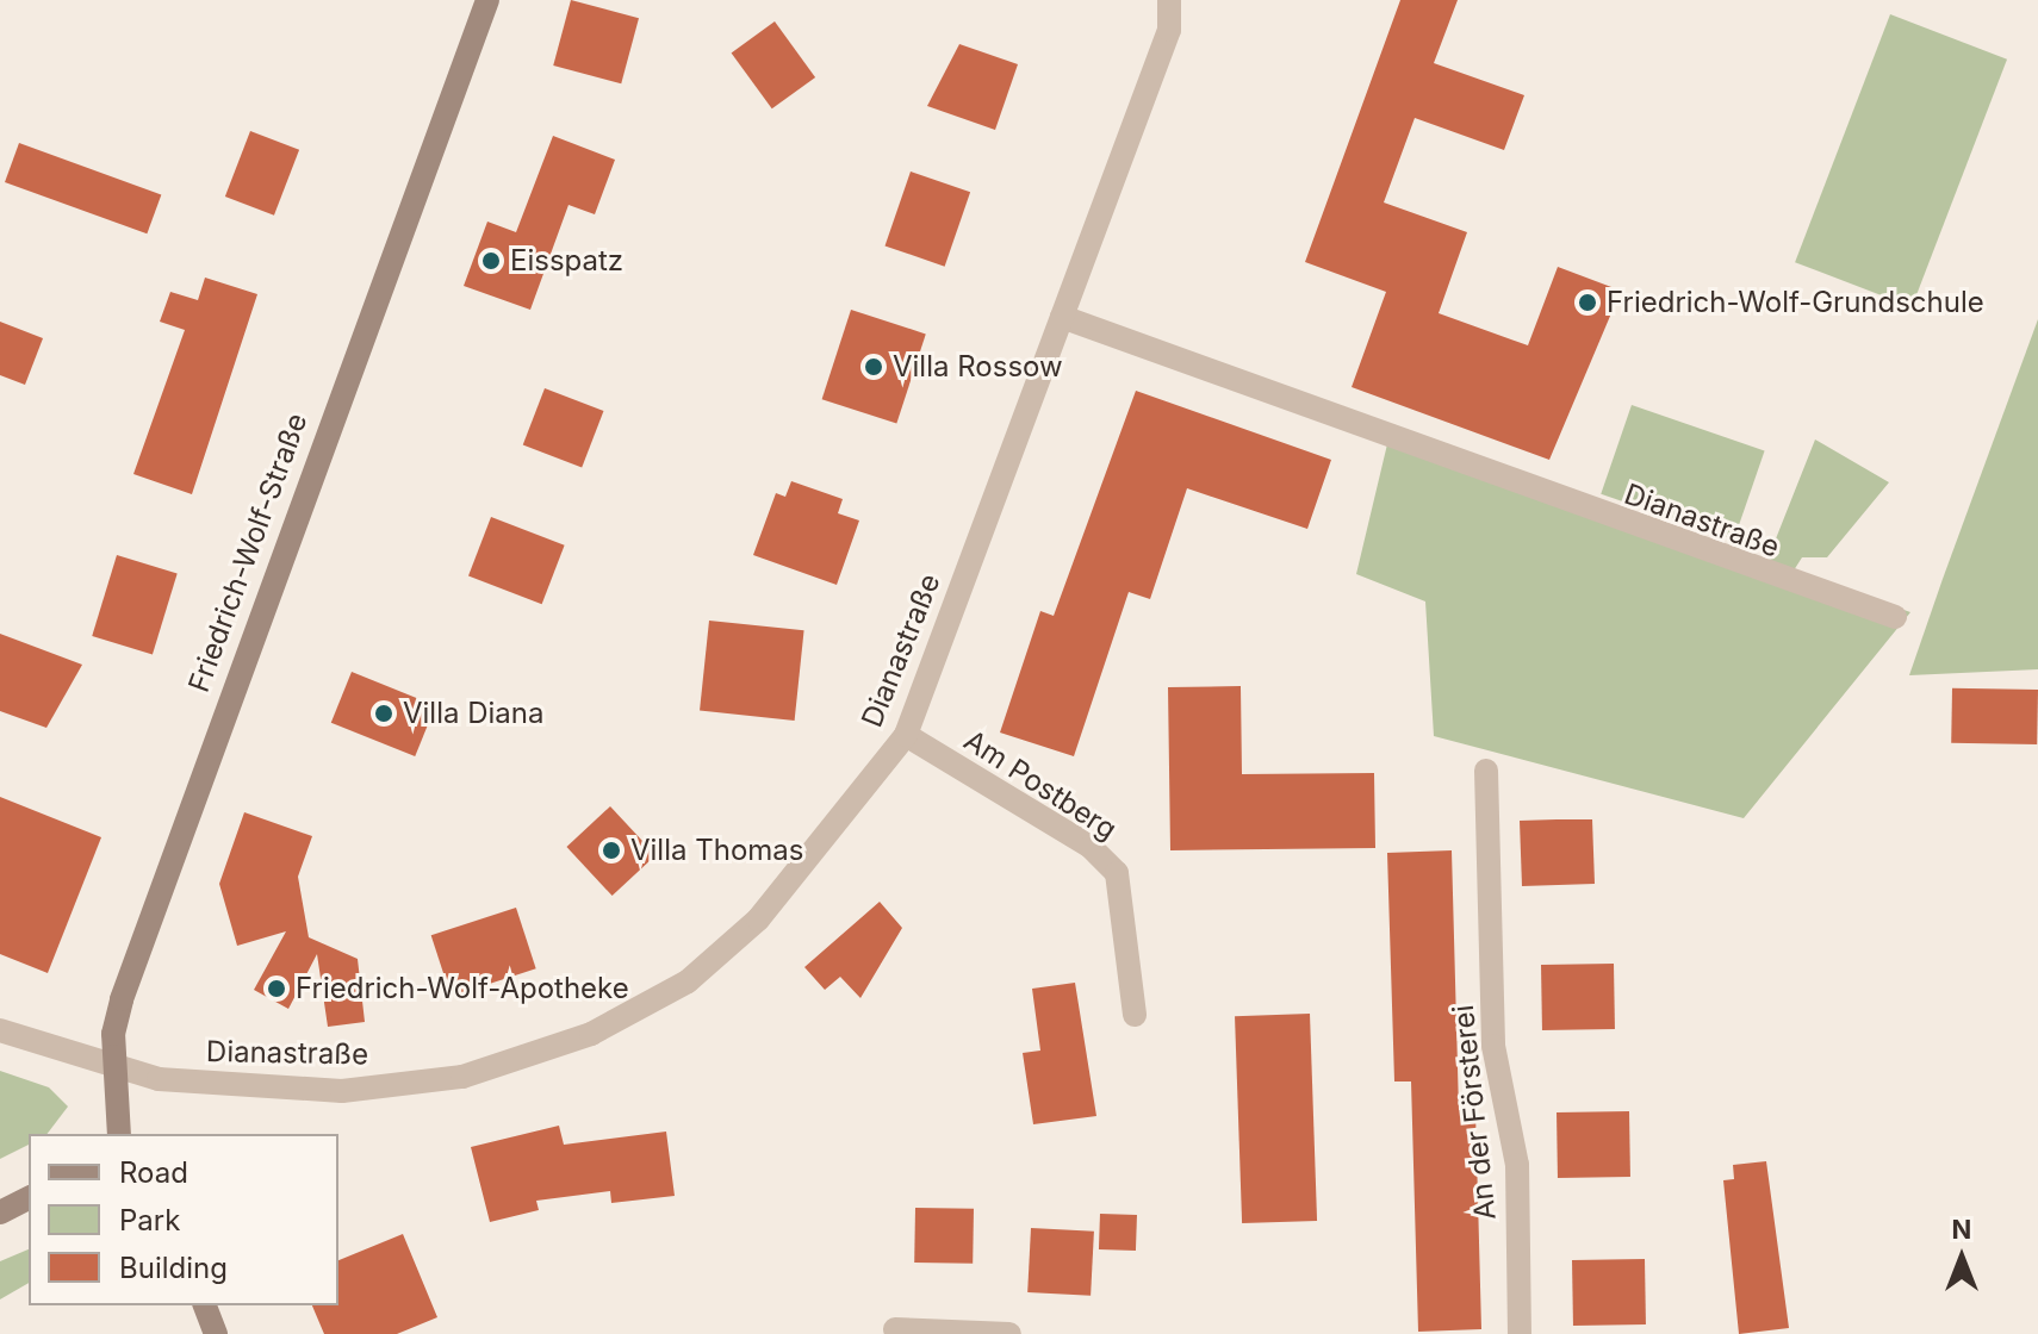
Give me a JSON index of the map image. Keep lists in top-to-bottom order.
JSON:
{
  "streets": {
    "street": [
      "Dianastraße",
      "Friedrich-Wolf-Straße",
      "Am Postberg",
      "An der Försterei"
    ]
  },
  "crossings": [
    ["Dianastraße", "Friedrich-Wolf-Straße"],
    ["Dianastraße", "Am Postberg"]
  ],
  "places": [
    "Eisspatz",
    "Friedrich-Wolf-Grundschule",
    "Villa Rossow",
    "Villa Diana",
    "Villa Thomas",
    "Friedrich-Wolf-Apotheke"
  ],
  "legend": ["Road", "Park", "Building"],
  "north": "top"
}
